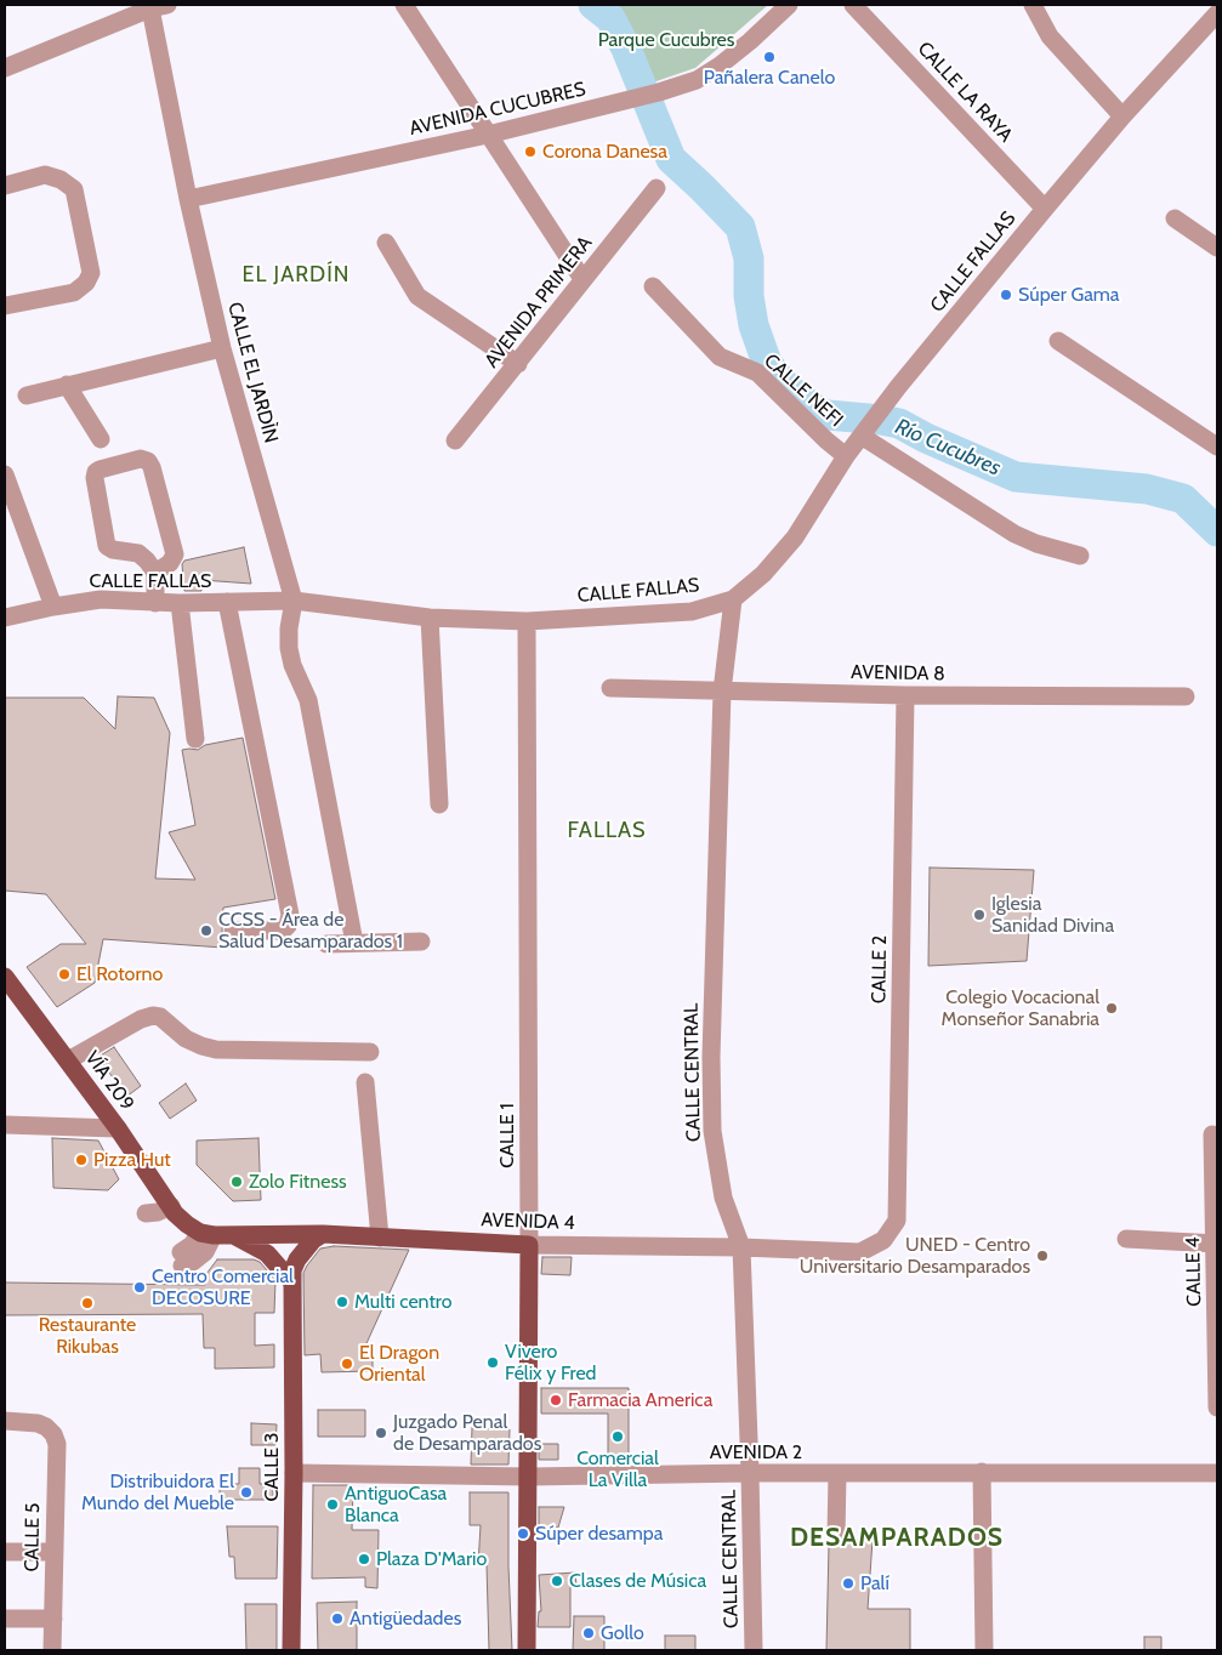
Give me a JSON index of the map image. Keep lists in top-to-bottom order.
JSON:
{
  "streets": {
    "main road": [
      "VÍA 209",
      "CALLE 1",
      "AVENIDA 4",
      "CALLE 3"
    ],
    "street": [
      "CALLE LA RAYA",
      "AVENIDA CUCUBRES",
      "CALLE FALLAS",
      "AVENIDA PRIMERA",
      "CALLE EL JARDÌN",
      "CALLE NEFI",
      "AVENIDA 8",
      "CALLE 2",
      "CALLE CENTRAL",
      "CALLE 4",
      "AVENIDA 2",
      "CALLE 5"
    ]
  },
  "crossings": [
    ["CALLE LA RAYA", "CALLE FALLAS"],
    ["AVENIDA CUCUBRES", "CALLE EL JARDÌN"],
    ["CALLE FALLAS", "CALLE EL JARDÌN"],
    ["CALLE FALLAS", "CALLE NEFI"],
    ["CALLE FALLAS", "CALLE CENTRAL"],
    ["CALLE FALLAS", "CALLE 1"],
    ["AVENIDA 8", "CALLE 2"],
    ["AVENIDA 8", "CALLE CENTRAL"],
    ["CALLE 2", "AVENIDA 4"],
    ["CALLE CENTRAL", "AVENIDA 4"],
    ["CALLE CENTRAL", "AVENIDA 2"],
    ["CALLE 1", "AVENIDA 4"],
    ["CALLE 1", "AVENIDA 2"],
    ["AVENIDA 4", "CALLE 3"],
    ["AVENIDA 2", "CALLE 3"]
  ],
  "districts": ["EL JARDÍN", "FALLAS", "DESAMPARADOS"],
  "water": ["Río Cucubres"],
  "parks": ["Parque Cucubres"],
  "places": [
    "Pañalera Canelo",
    "Corona Danesa",
    "Súper Gama",
    "Iglesia Sanidad Divina",
    "CCSS - Área de Salud Desamparados 1",
    "El Rotorno",
    "Colegio Vocacional Monseñor Sanabria",
    "Pizza Hut",
    "Zolo Fitness",
    "UNED - Centro Universitario Desamparados",
    "Centro Comercial DECOSURE",
    "Multi centro",
    "Restaurante Rikubas",
    "Vivero Félix y Fred",
    "El Dragon Oriental",
    "Farmacia America",
    "Juzgado Penal de Desamparados",
    "Comercial La Villa",
    "Distribuidora El Mundo del Mueble",
    "AntiguoCasa Blanca",
    "Súper desampa",
    "Plaza D'Mario",
    "Clases de Música",
    "Palí",
    "Antigüedades",
    "Gollo"
  ]
}
